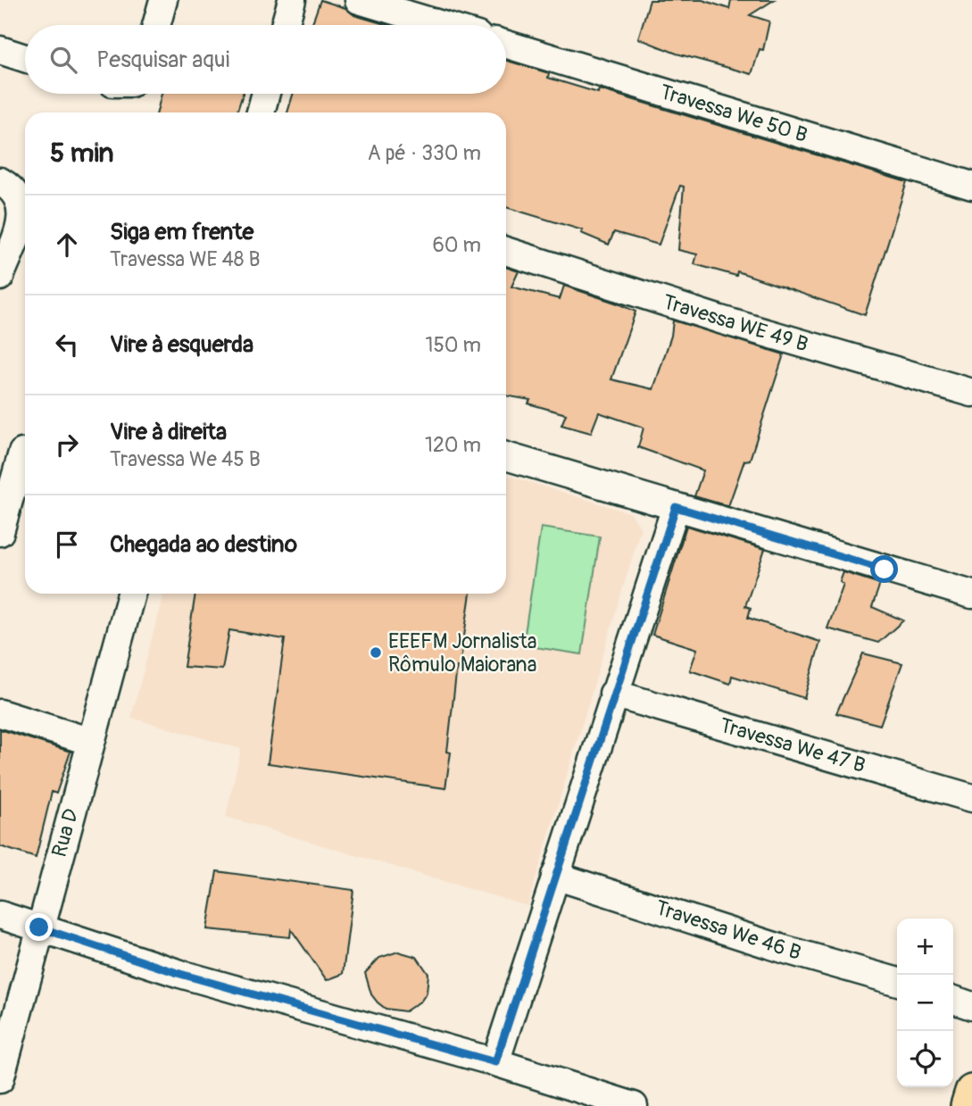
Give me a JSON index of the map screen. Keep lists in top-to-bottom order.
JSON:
{
  "streets": {
    "street": [
      "Travessa We 50 B",
      "Travessa WE 49 B",
      "Travessa We 47 B",
      "Rua D",
      "Travessa We 46 B"
    ]
  },
  "places": ["EEEFM Jornalista Rômulo Maiorana"],
  "page": {
    "search": "Pesquisar aqui",
    "heading": ["5 min", "A pé · 330 m"],
    "list": [
      ["Siga em frente", "Travessa WE 48 B", "60 m"],
      ["Vire à esquerda", "150 m"],
      ["Vire à direita", "Travessa We 45 B", "120 m"],
      "Chegada ao destino"
    ],
    "map_buttons": ["+", "−"]
  }
}
